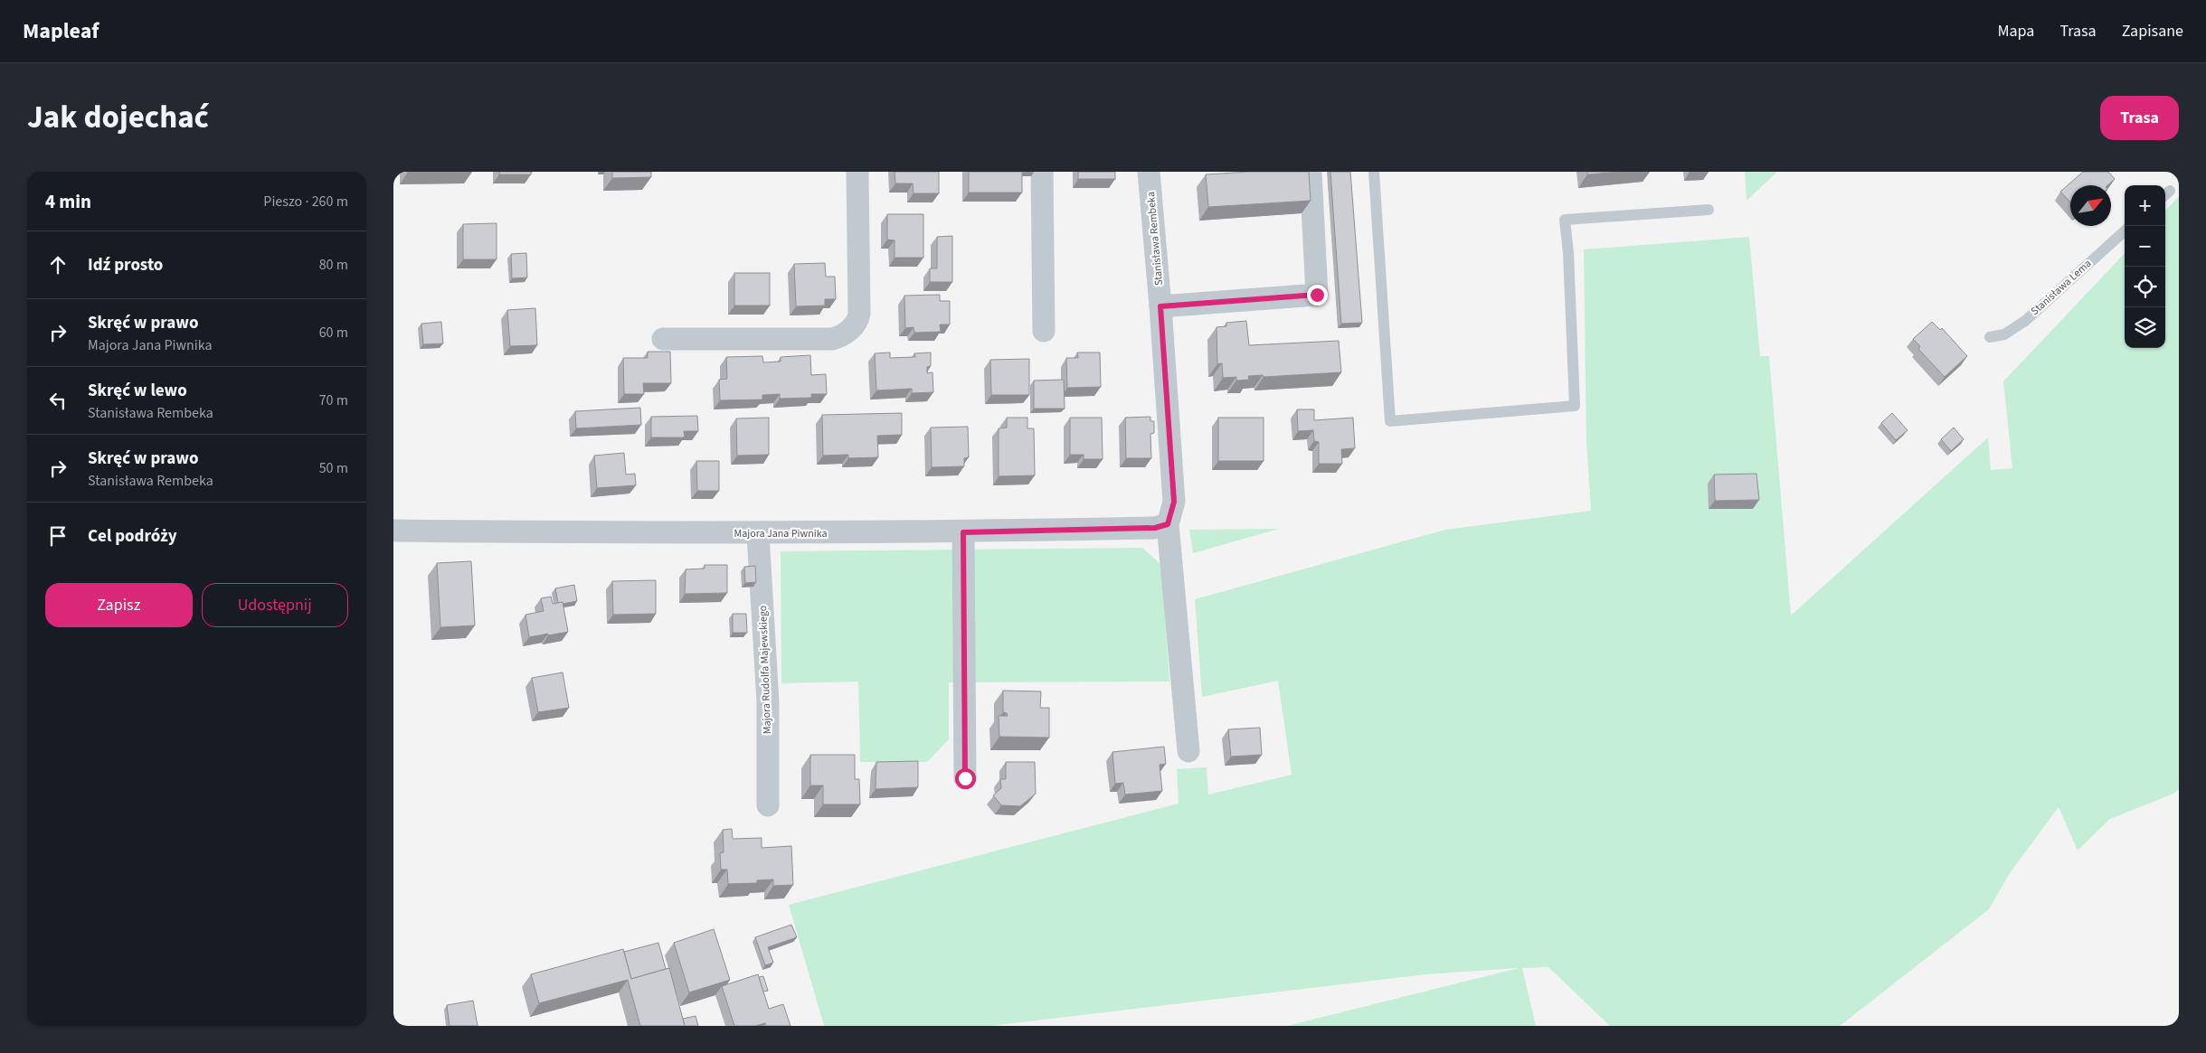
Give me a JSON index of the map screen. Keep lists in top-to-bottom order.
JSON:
{
  "streets": {
    "street": ["Stanisława Rembeka", "Majora Jana Piwnika", "Majora Rudolfa Majewskiego"],
    "lane": ["Stanisława Lema"]
  },
  "crossings": [
    ["Stanisława Rembeka", "Majora Jana Piwnika"],
    ["Majora Jana Piwnika", "Majora Rudolfa Majewskiego"]
  ],
  "north": "top right",
  "page": {
    "header": "Mapleaf",
    "nav": ["Mapa", "Trasa", "Zapisane"],
    "title": "Jak dojechać",
    "buttons": [
      "Trasa",
      ["Zapisz", "Udostępnij"]
    ],
    "heading": ["4 min", "Pieszo · 260 m"],
    "map_buttons": ["+", "−"],
    "list": [
      ["Idź prosto", "80 m"],
      ["Skręć w prawo", "Majora Jana Piwnika", "60 m"],
      ["Skręć w lewo", "Stanisława Rembeka", "70 m"],
      ["Skręć w prawo", "Stanisława Rembeka", "50 m"],
      "Cel podróży"
    ]
  }
}
